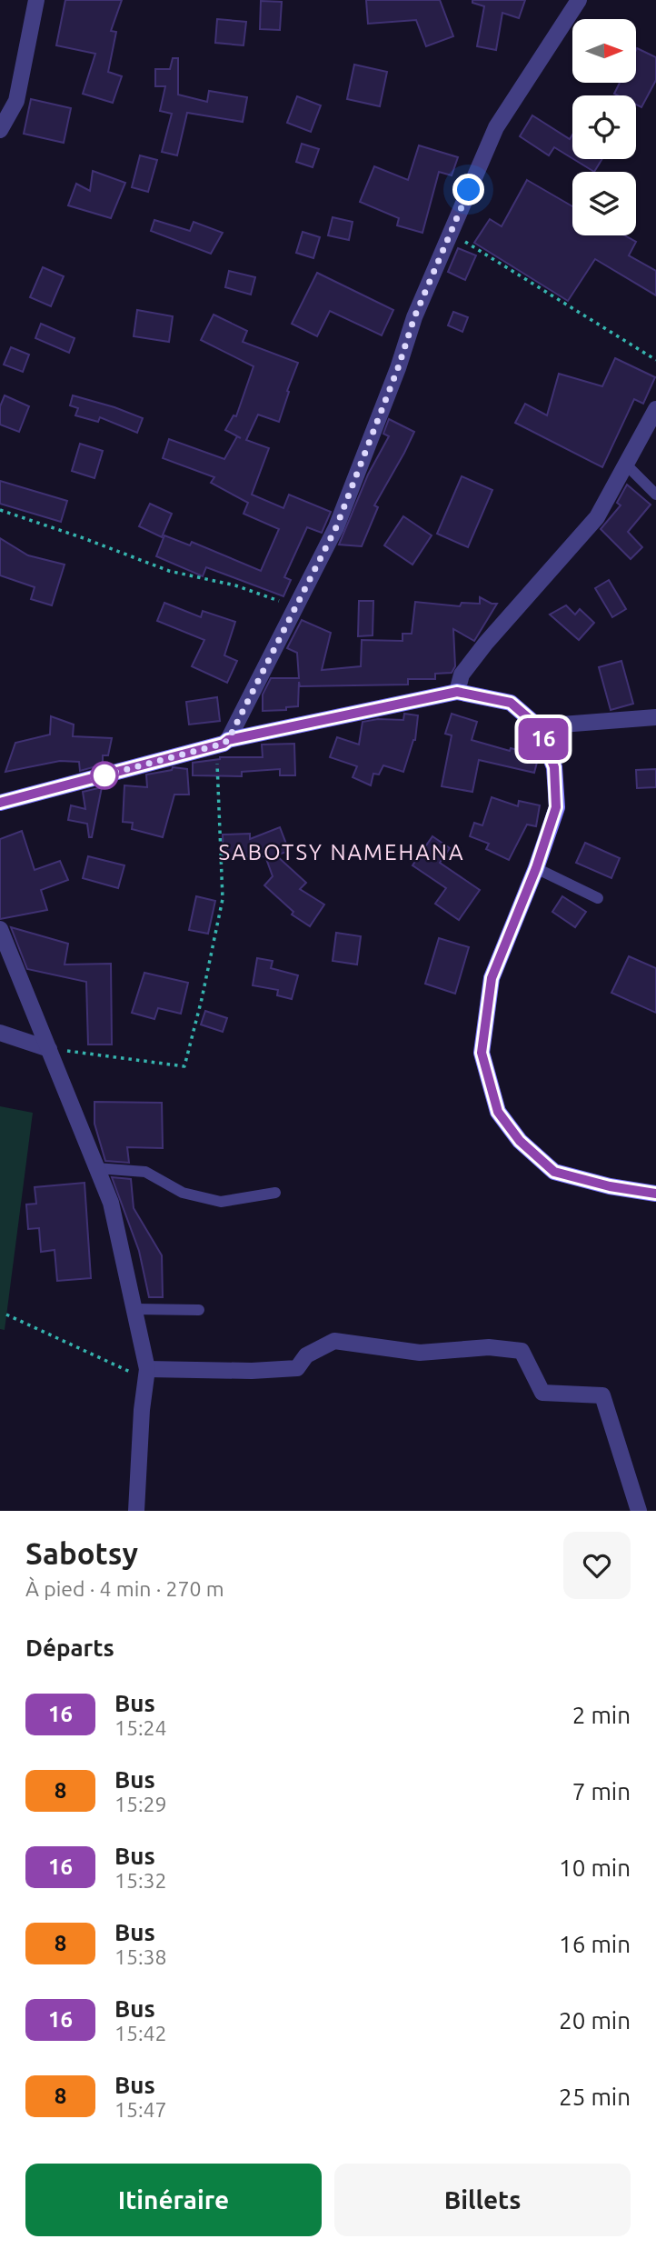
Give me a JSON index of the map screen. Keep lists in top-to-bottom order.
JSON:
{
  "districts": ["SABOTSY NAMEHANA"],
  "lines": ["bus line 16"],
  "north": "right",
  "page": {
    "on_map": "16",
    "heading": [
      ["Sabotsy", "À pied · 4 min · 270 m"],
      "Départs"
    ],
    "list": [
      {
        "mark": "16",
        "name": "Bus",
        "note": "15:24",
        "value": "2 min"
      },
      {
        "mark": "8",
        "name": "Bus",
        "note": "15:29",
        "value": "7 min"
      },
      {
        "mark": "16",
        "name": "Bus",
        "note": "15:32",
        "value": "10 min"
      },
      {
        "mark": "8",
        "name": "Bus",
        "note": "15:38",
        "value": "16 min"
      },
      {
        "mark": "16",
        "name": "Bus",
        "note": "15:42",
        "value": "20 min"
      },
      {
        "mark": "8",
        "name": "Bus",
        "note": "15:47",
        "value": "25 min"
      }
    ],
    "buttons": ["Itinéraire", "Billets"]
  }
}
